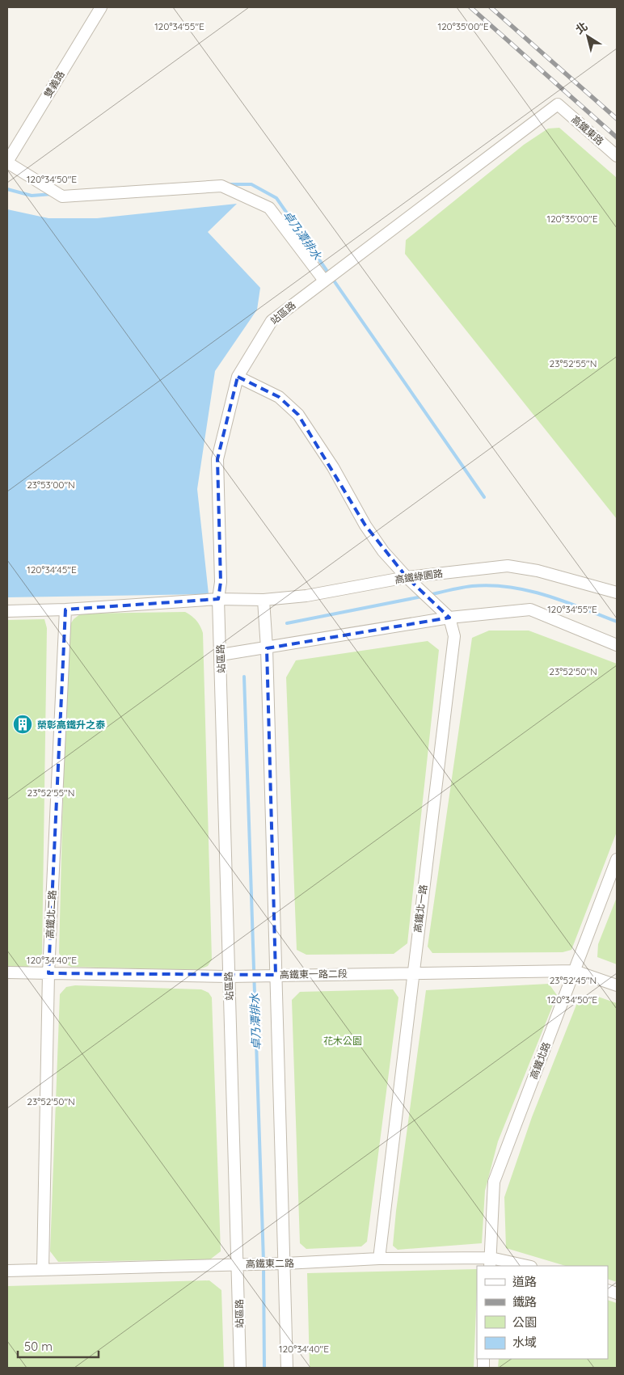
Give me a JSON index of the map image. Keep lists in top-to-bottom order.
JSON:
{
  "streets": {
    "street": [
      "雙義路",
      "高鐵東路",
      "站區路",
      "高鐵綠園路",
      "高鐵北一路",
      "高鐵北二路",
      "高鐵東一路二段",
      "高鐵北路",
      "高鐵東二路"
    ]
  },
  "crossings": [
    ["高鐵東路", "站區路"],
    ["站區路", "高鐵綠園路"],
    ["站區路", "高鐵東一路二段"],
    ["站區路", "高鐵東二路"],
    ["高鐵綠園路", "高鐵北二路"],
    ["高鐵北一路", "高鐵東一路二段"],
    ["高鐵北一路", "高鐵東二路"],
    ["高鐵北二路", "高鐵東一路二段"],
    ["高鐵北二路", "高鐵東二路"],
    ["高鐵東一路二段", "高鐵北路"],
    ["高鐵北路", "高鐵東二路"]
  ],
  "water": ["卓乃潭排水"],
  "parks": ["花木公園"],
  "places": {
    "building": ["榮彰高鐵升之泰"]
  },
  "legend": [
    "道路",
    "鐵路",
    "公園",
    "水域"
  ],
  "scale_bar": "50 m",
  "north": "top left",
  "coordinates": [
    "120°34'55\"E",
    "120°35'00\"E",
    "120°34'50\"E",
    "23°52'55\"N",
    "23°53'00\"N",
    "120°34'45\"E",
    "23°52'50\"N",
    "120°34'40\"E",
    "23°52'45\"N"
  ]
}
